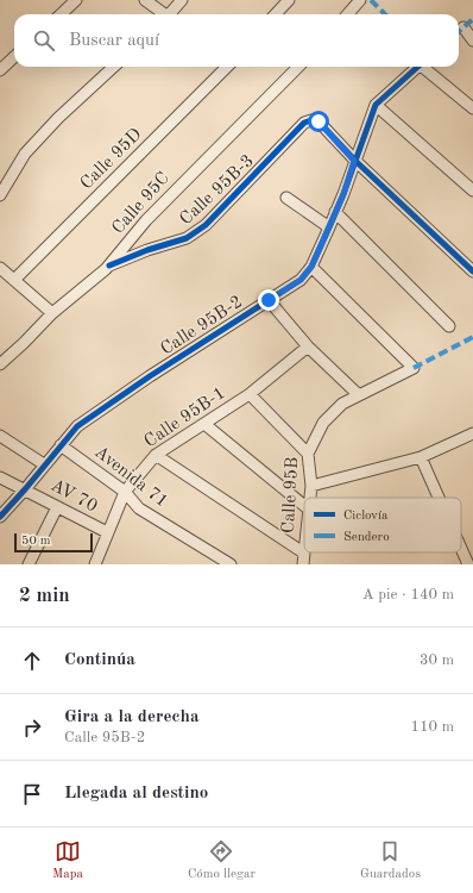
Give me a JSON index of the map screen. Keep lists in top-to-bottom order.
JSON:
{
  "streets": {
    "street": [
      "Calle 95D",
      "Calle 95B-3",
      "Calle 95C",
      "Calle 95B-2",
      "Calle 95B-1",
      "Avenida 71",
      "Calle 95B",
      "AV 70"
    ]
  },
  "crossings": [
    ["Calle 95B-3", "Calle 95C"],
    ["Calle 95B-3", "Calle 95B-2"],
    ["Calle 95B-2", "Avenida 71"],
    ["Calle 95B-2", "Calle 95B"],
    ["Calle 95B-2", "AV 70"],
    ["Calle 95B-1", "Avenida 71"],
    ["Calle 95B-1", "AV 70"]
  ],
  "legend": ["Ciclovía", "Sendero"],
  "scale_bar": "50 m",
  "page": {
    "search": "Buscar aquí",
    "scale": "50 m",
    "heading": ["2 min", "A pie · 140 m"],
    "list": [
      ["Continúa", "30 m"],
      ["Gira a la derecha", "Calle 95B-2", "110 m"],
      "Llegada al destino"
    ],
    "nav": ["Mapa", "Cómo llegar", "Guardados"]
  }
}
